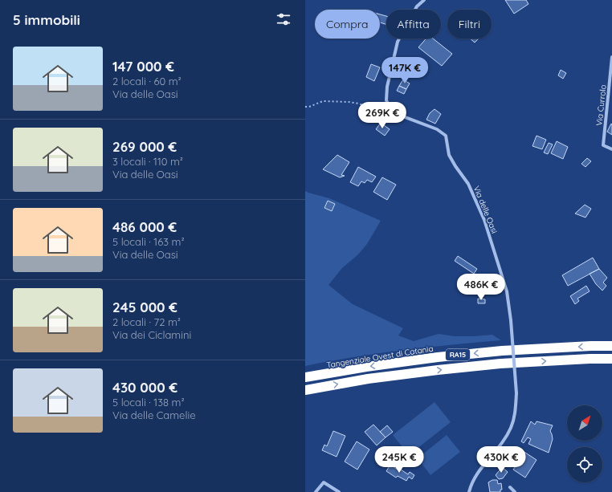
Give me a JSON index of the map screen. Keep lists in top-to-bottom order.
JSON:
{
  "streets": {
    "highway": ["RA15", "Tangenziale Ovest di Catania"],
    "street": ["Via Currolo", "Via delle Oasi"]
  },
  "north": "top right",
  "page": {
    "heading": "5 immobili",
    "chip": ["Compra", "Affitta", "Filtri"],
    "list": [
      {
        "name": "147 000 €",
        "note": "2 locali · 60 m² · Via delle Oasi"
      },
      {
        "name": "269 000 €",
        "note": "3 locali · 110 m² · Via delle Oasi"
      },
      {
        "name": "486 000 €",
        "note": "5 locali · 163 m² · Via delle Oasi"
      },
      {
        "name": "245 000 €",
        "note": "2 locali · 72 m² · Via dei Ciclamini"
      },
      {
        "name": "430 000 €",
        "note": "5 locali · 138 m² · Via delle Camelie"
      }
    ],
    "price": [
      "147K €",
      "269K €",
      "486K €",
      "245K €",
      "430K €"
    ]
  }
}
